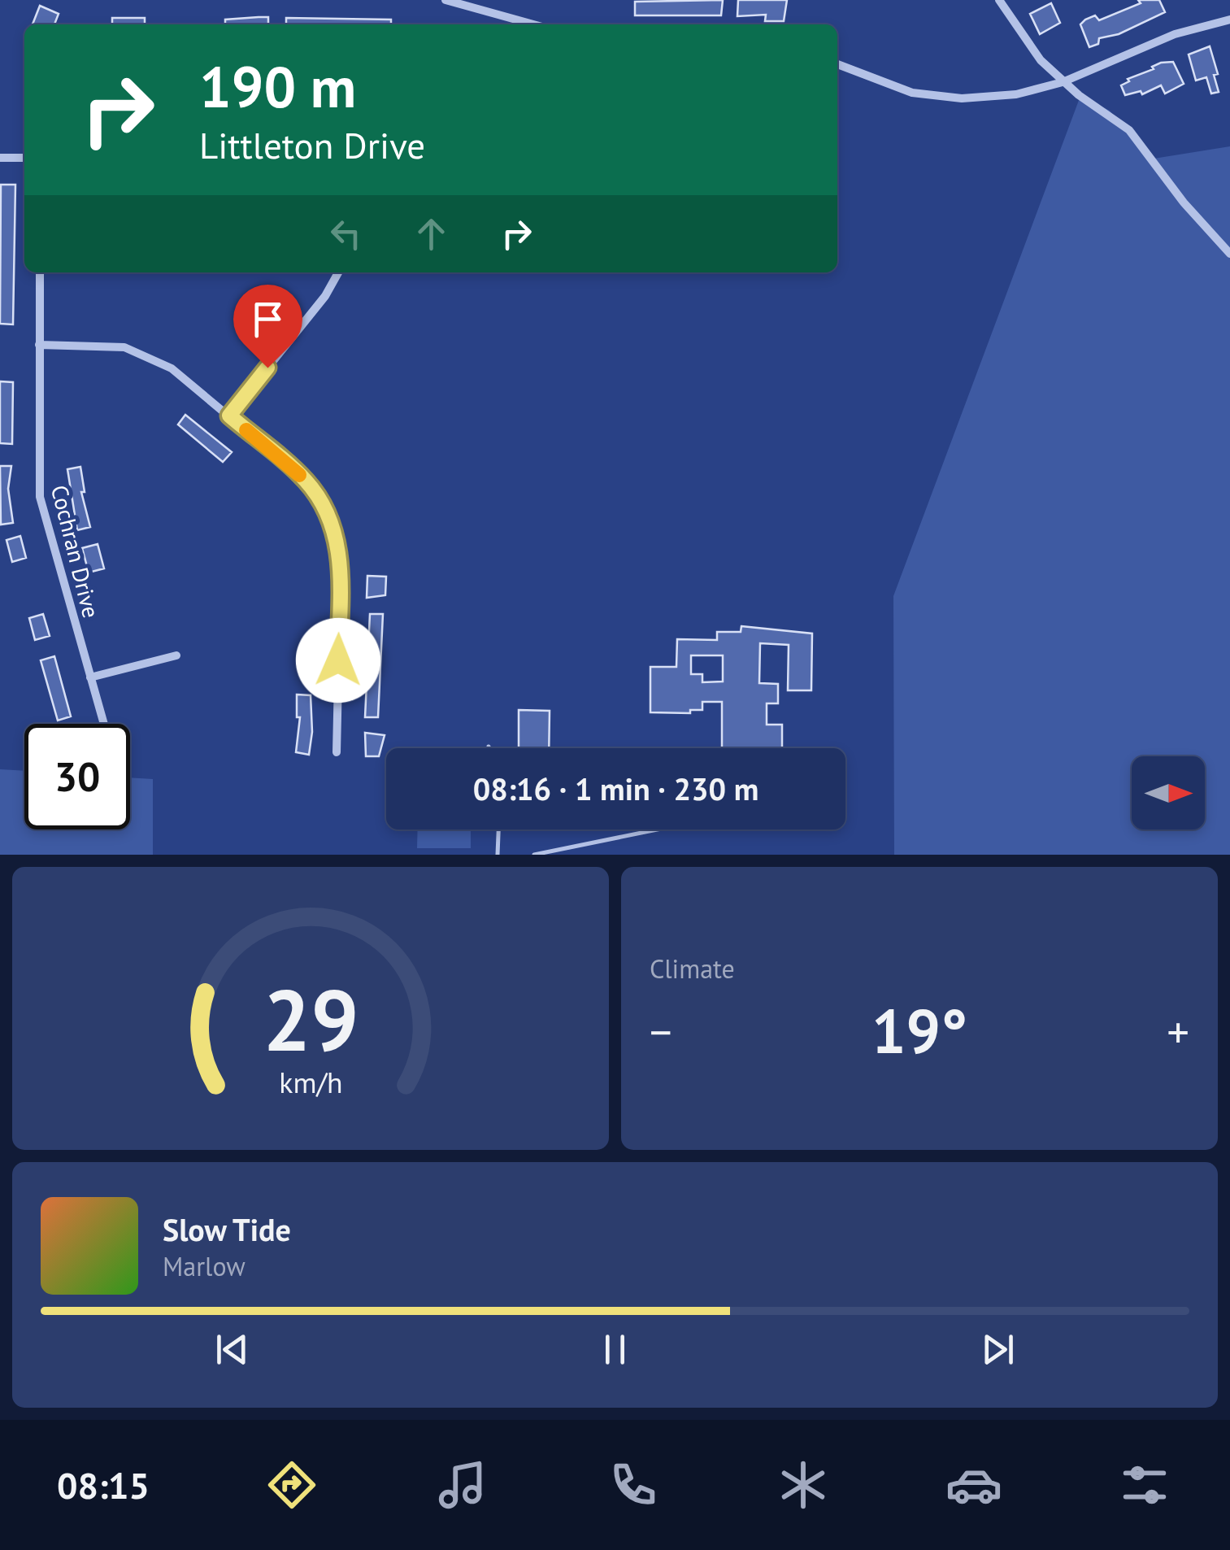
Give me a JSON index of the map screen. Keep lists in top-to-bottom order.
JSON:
{
  "streets": {
    "street": ["Cochran Drive"]
  },
  "north": "right",
  "page": {
    "turn": ["190 m", "Littleton Drive"],
    "limit": "30",
    "trip": "08:16 · 1 min · 230 m",
    "tile": "Climate",
    "heat": ["−", "19°", "+"],
    "song": ["Slow Tide", "Marlow"],
    "tabs": "08:15",
    "gauge": ["29", "km/h"]
  }
}
